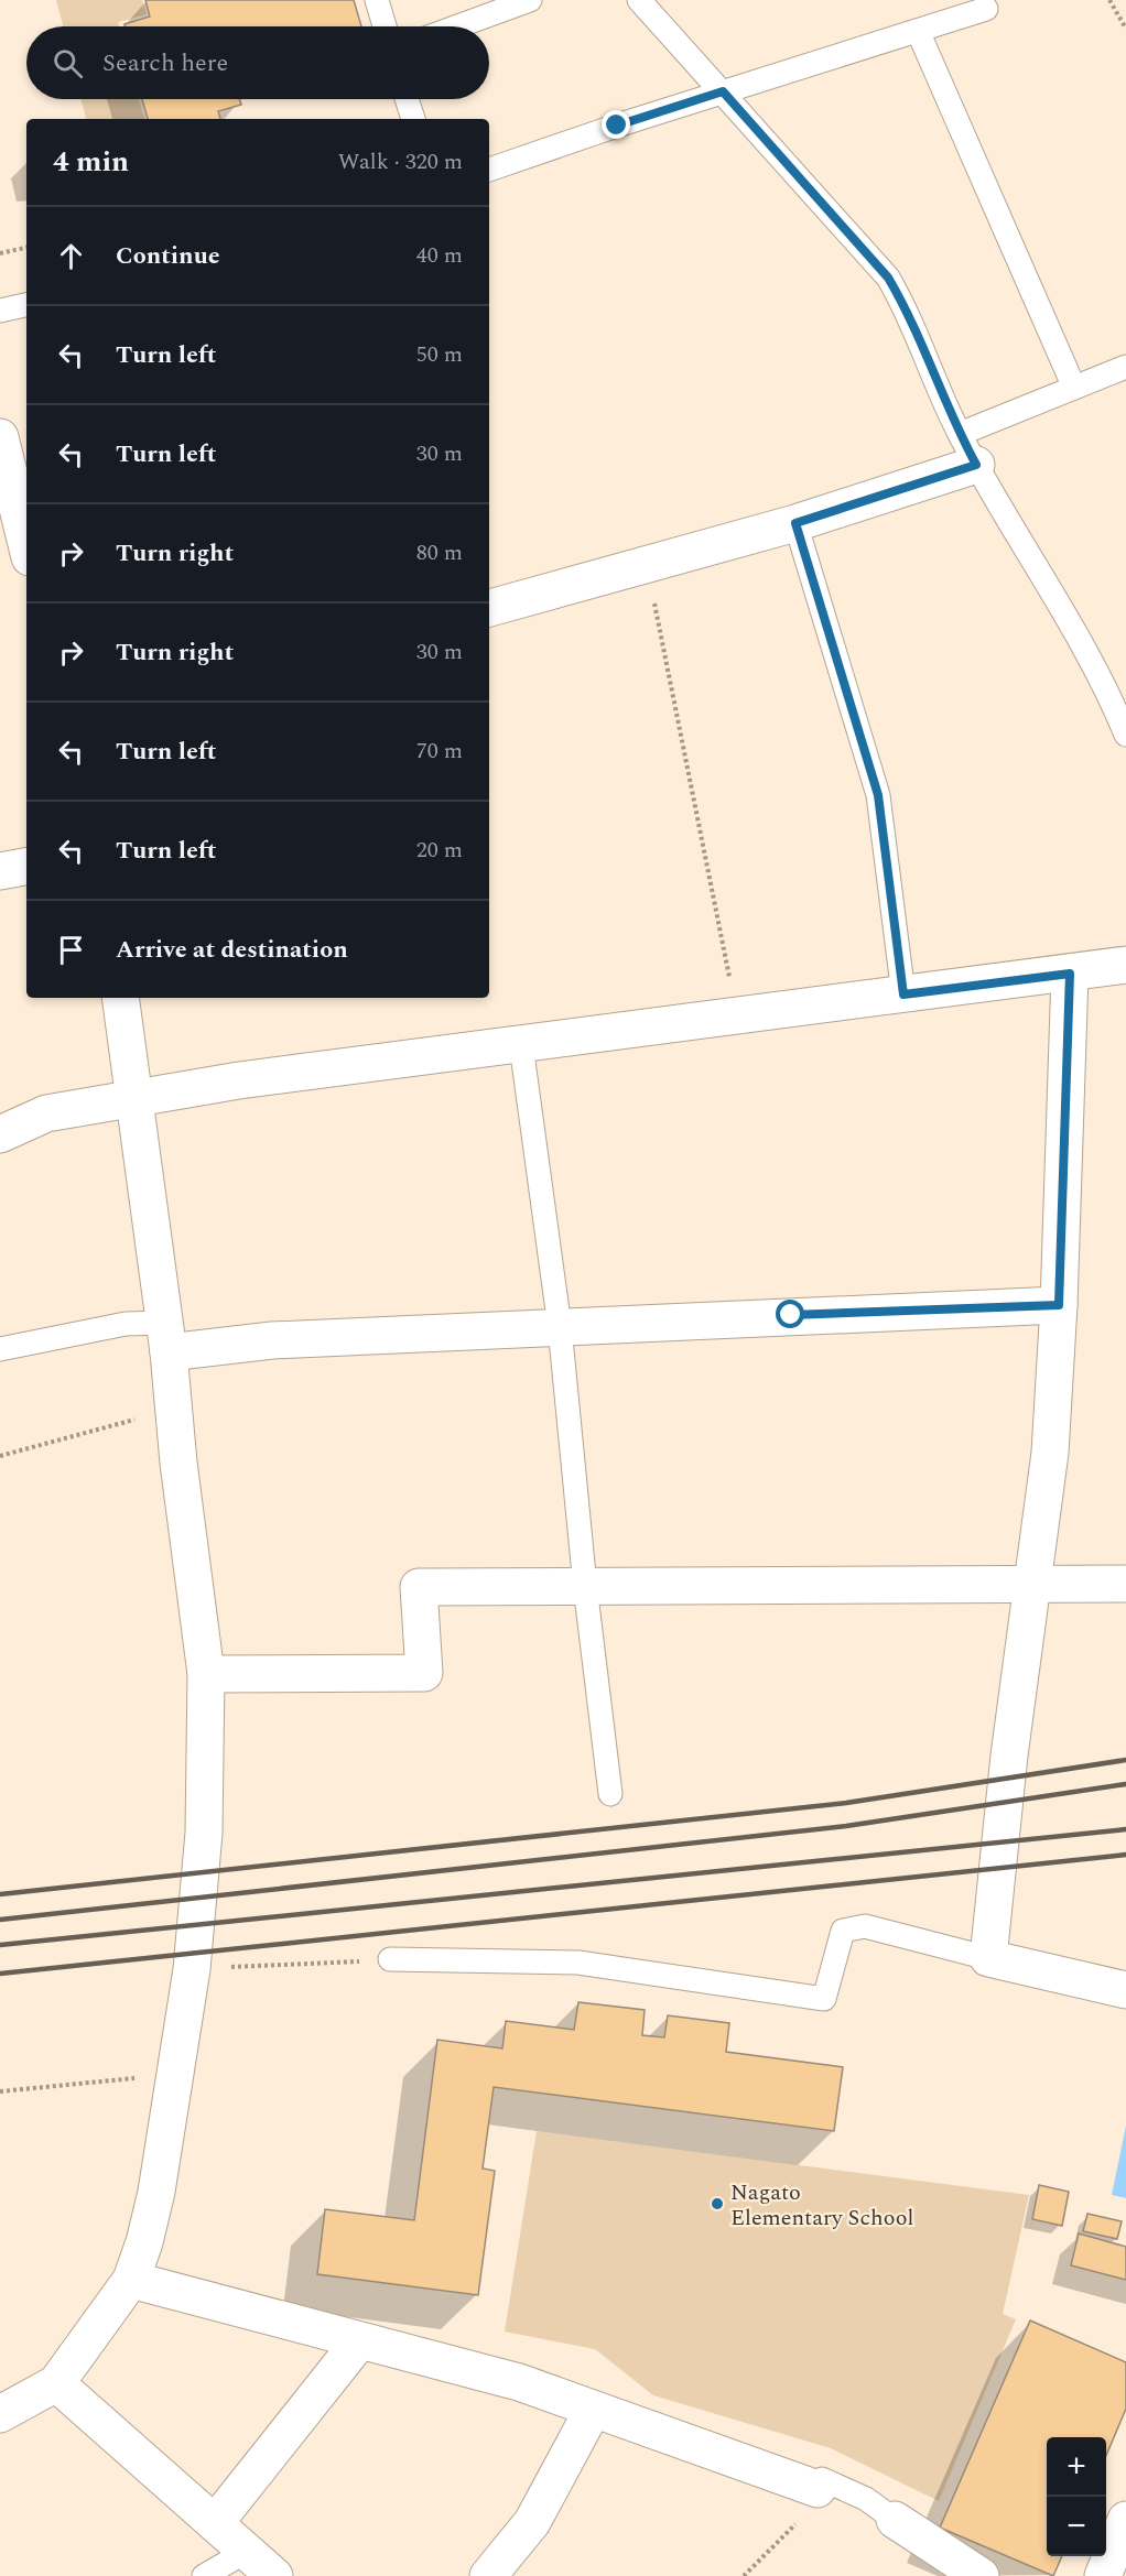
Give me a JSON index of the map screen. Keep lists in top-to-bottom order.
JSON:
{
  "places": ["Nagato Elementary School"],
  "page": {
    "search": "Search here",
    "heading": ["4 min", "Walk · 320 m"],
    "list": [
      ["Continue", "40 m"],
      ["Turn left", "50 m"],
      ["Turn left", "30 m"],
      ["Turn right", "80 m"],
      ["Turn right", "30 m"],
      ["Turn left", "70 m"],
      ["Turn left", "20 m"],
      "Arrive at destination"
    ],
    "map_buttons": ["+", "−"]
  }
}
